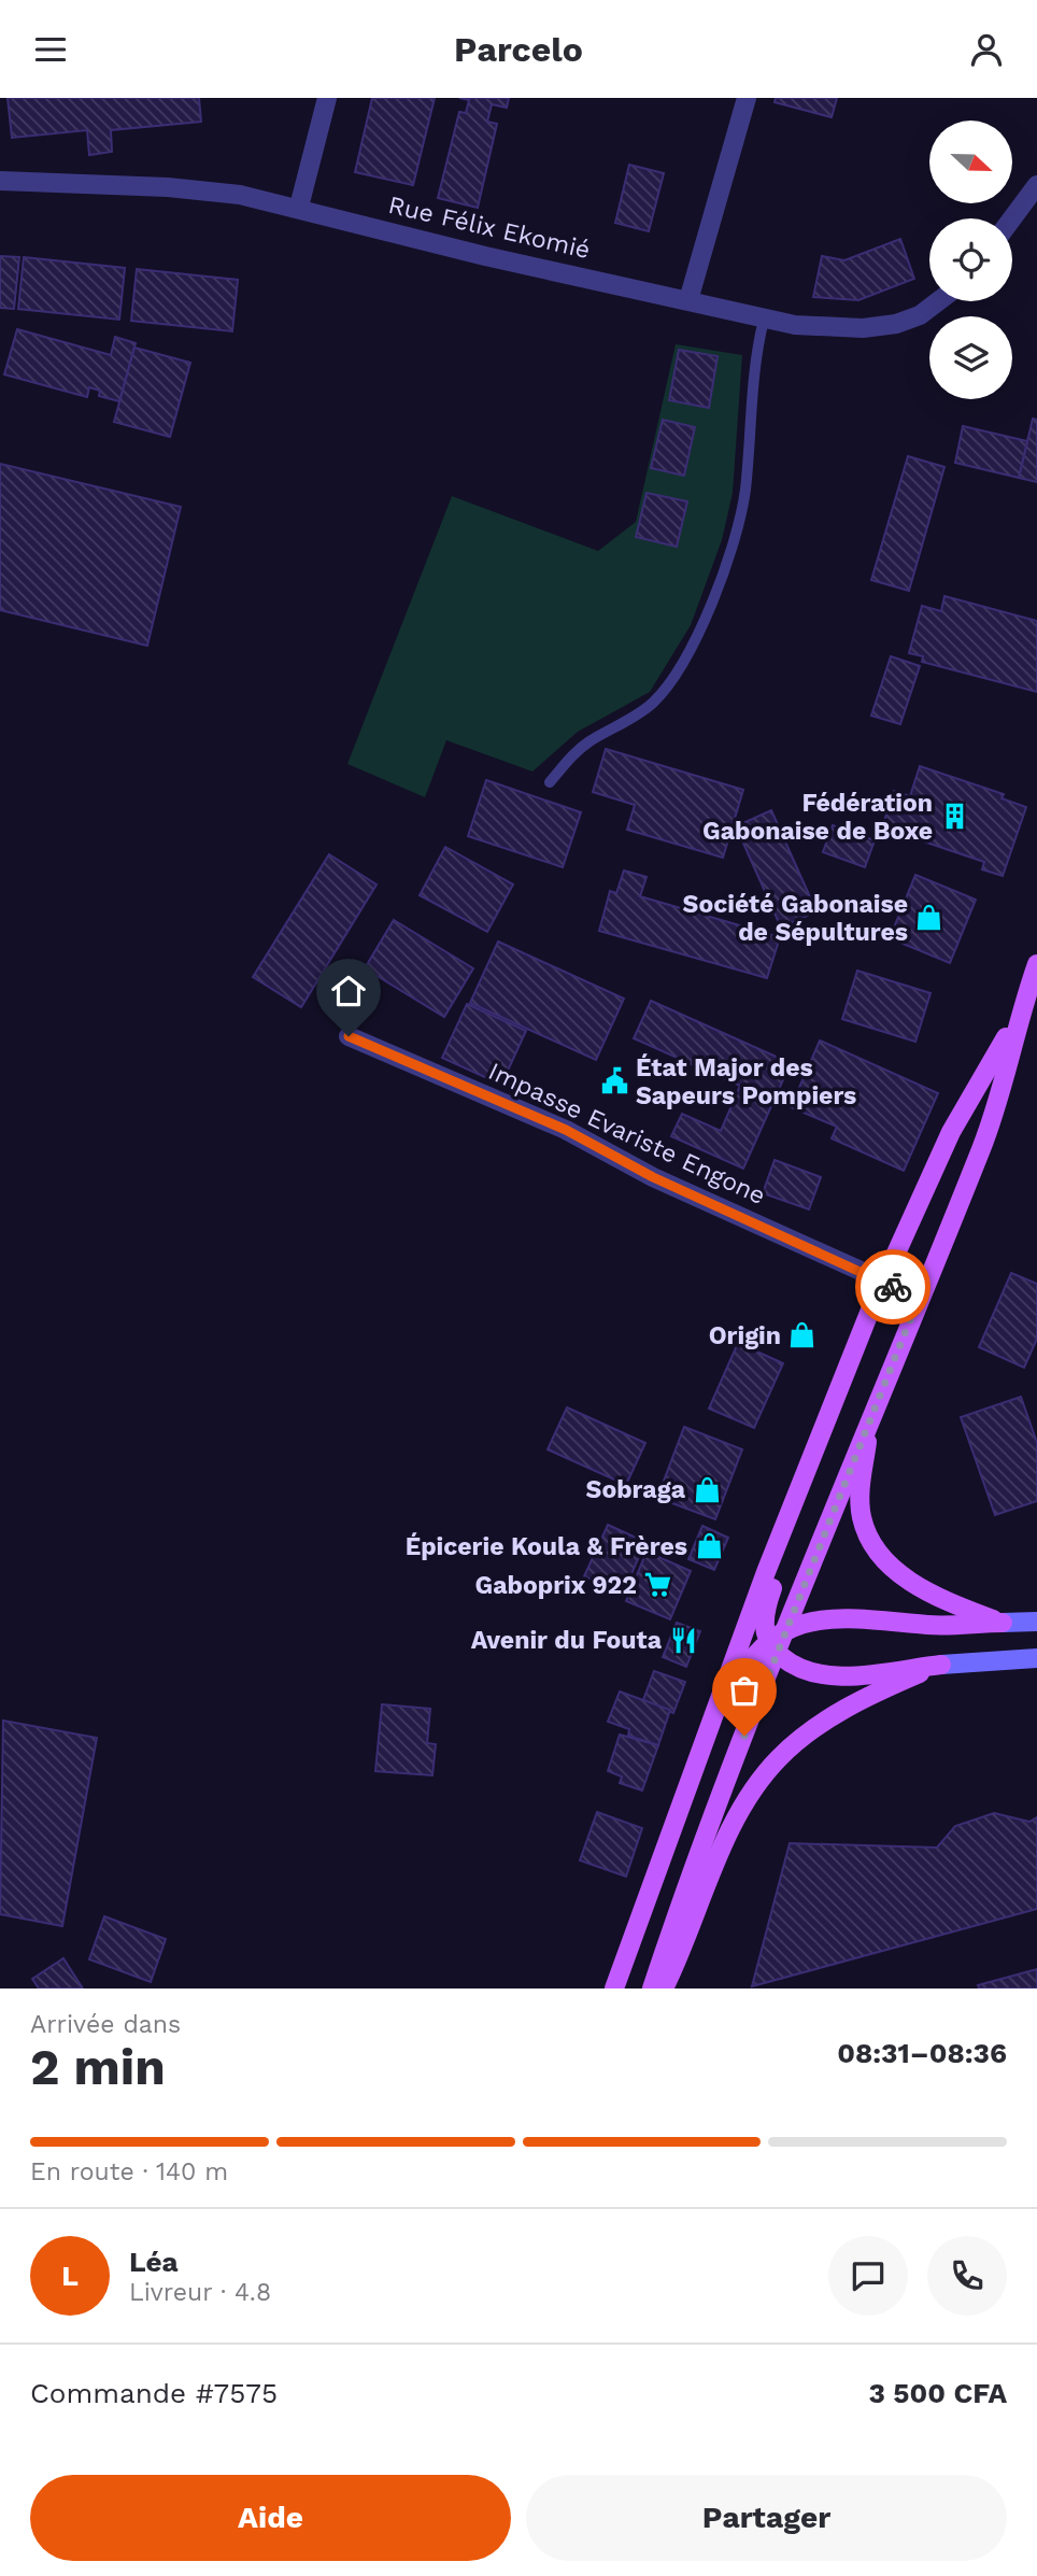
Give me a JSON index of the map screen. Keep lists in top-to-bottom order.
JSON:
{
  "streets": {
    "street": ["Rue Félix Ekomié", "Impasse Evariste Engone"]
  },
  "places": {
    "building": ["Fédération Gabonaise de Boxe"],
    "shop": [
      "Société Gabonaise de Sépultures",
      "Origin",
      "Sobraga",
      "Épicerie Koula & Frères"
    ],
    "public building": ["État Major des Sapeurs Pompiers"],
    "supermarket": ["Gaboprix 922"],
    "restaurant": ["Avenir du Fouta"]
  },
  "north": "right",
  "page": {
    "header": "Parcelo",
    "heading": ["2 min", "Arrivée dans", "08:31–08:36"],
    "panel": [
      "Léa",
      "Livreur · 4.8",
      "Commande #7575",
      "3 500 CFA"
    ],
    "bar": "En route · 140 m",
    "round": "L",
    "buttons": ["Aide", "Partager"]
  }
}
